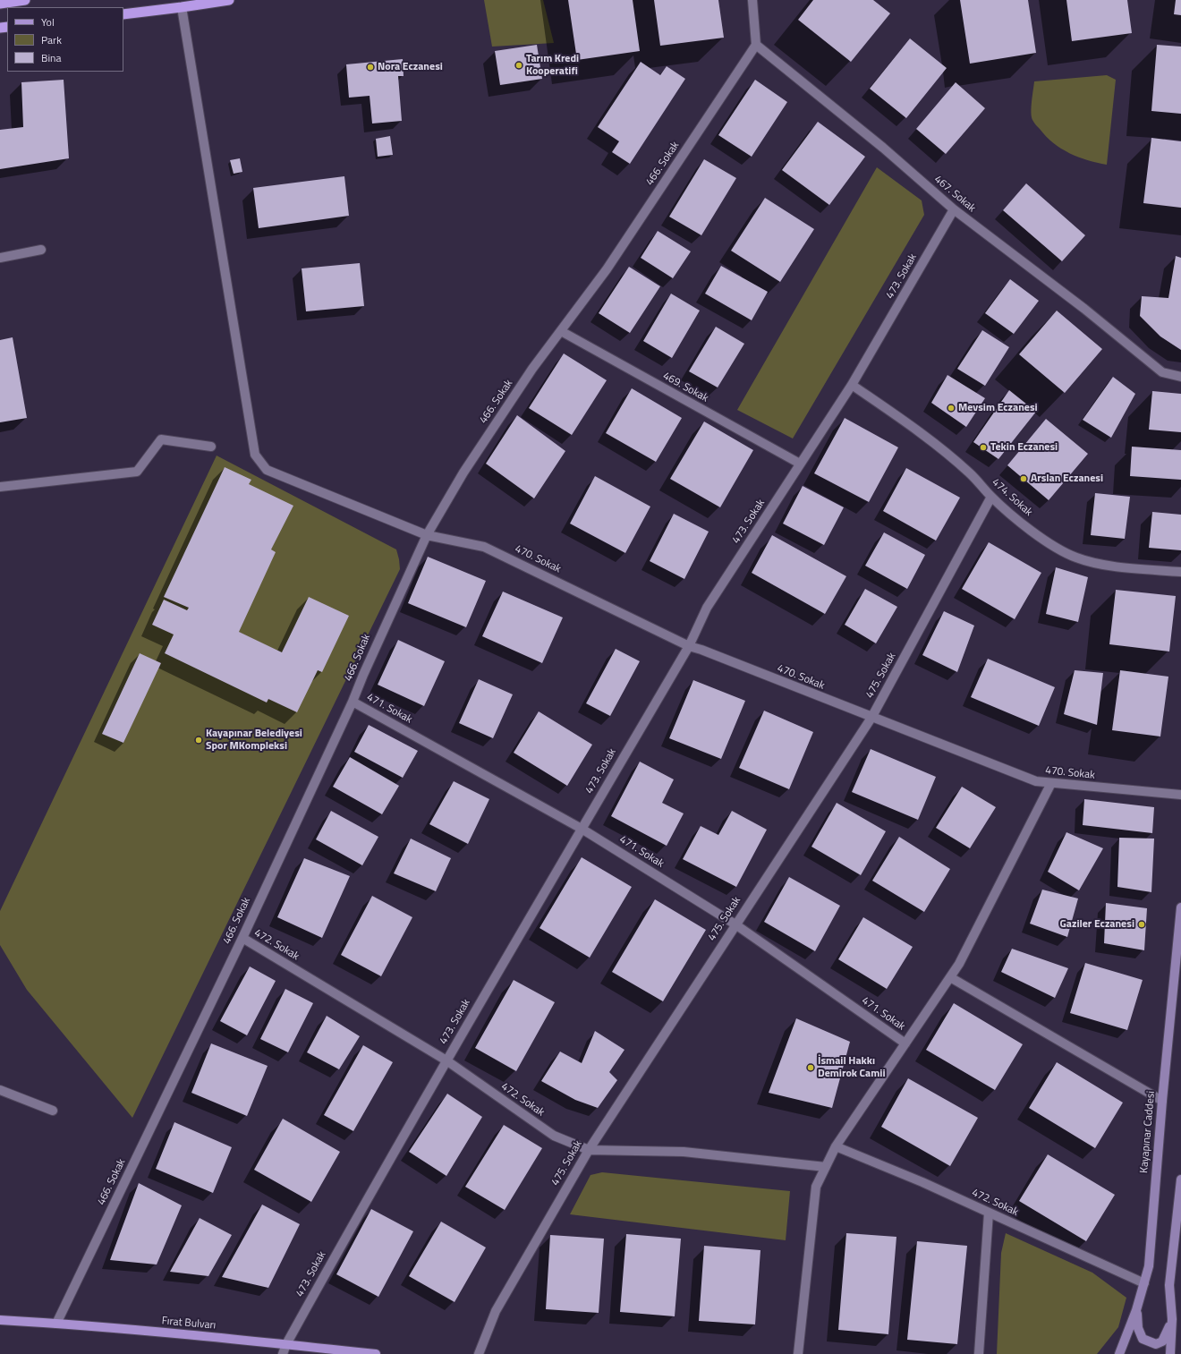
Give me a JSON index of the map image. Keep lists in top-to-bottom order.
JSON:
{
  "streets": {
    "main road": ["Kayapınar Caddesi", "Fırat Bulvarı"],
    "street": [
      "466. Sokak",
      "467. Sokak",
      "473. Sokak",
      "469. Sokak",
      "474. Sokak",
      "470. Sokak",
      "475. Sokak",
      "471. Sokak",
      "472. Sokak"
    ]
  },
  "crossings": [
    ["466. Sokak", "467. Sokak"],
    ["466. Sokak", "469. Sokak"],
    ["466. Sokak", "470. Sokak"],
    ["466. Sokak", "471. Sokak"],
    ["466. Sokak", "472. Sokak"],
    ["466. Sokak", "Fırat Bulvarı"],
    ["467. Sokak", "473. Sokak"],
    ["473. Sokak", "469. Sokak"],
    ["473. Sokak", "474. Sokak"],
    ["473. Sokak", "470. Sokak"],
    ["473. Sokak", "471. Sokak"],
    ["473. Sokak", "472. Sokak"],
    ["473. Sokak", "Fırat Bulvarı"],
    ["474. Sokak", "475. Sokak"],
    ["470. Sokak", "475. Sokak"],
    ["475. Sokak", "471. Sokak"],
    ["475. Sokak", "472. Sokak"],
    ["472. Sokak", "Kayapınar Caddesi"]
  ],
  "places": [
    "Tarım Kredi Kooperatifi",
    "Nora Eczanesi",
    "Mevsim Eczanesi",
    "Tekin Eczanesi",
    "Arslan Eczanesi",
    "Kayapınar Belediyesi Spor MKompleksi",
    "Gaziler Eczanesi",
    "İsmail Hakkı Demirok Camii"
  ],
  "legend": ["Yol", "Park", "Bina"]
}
